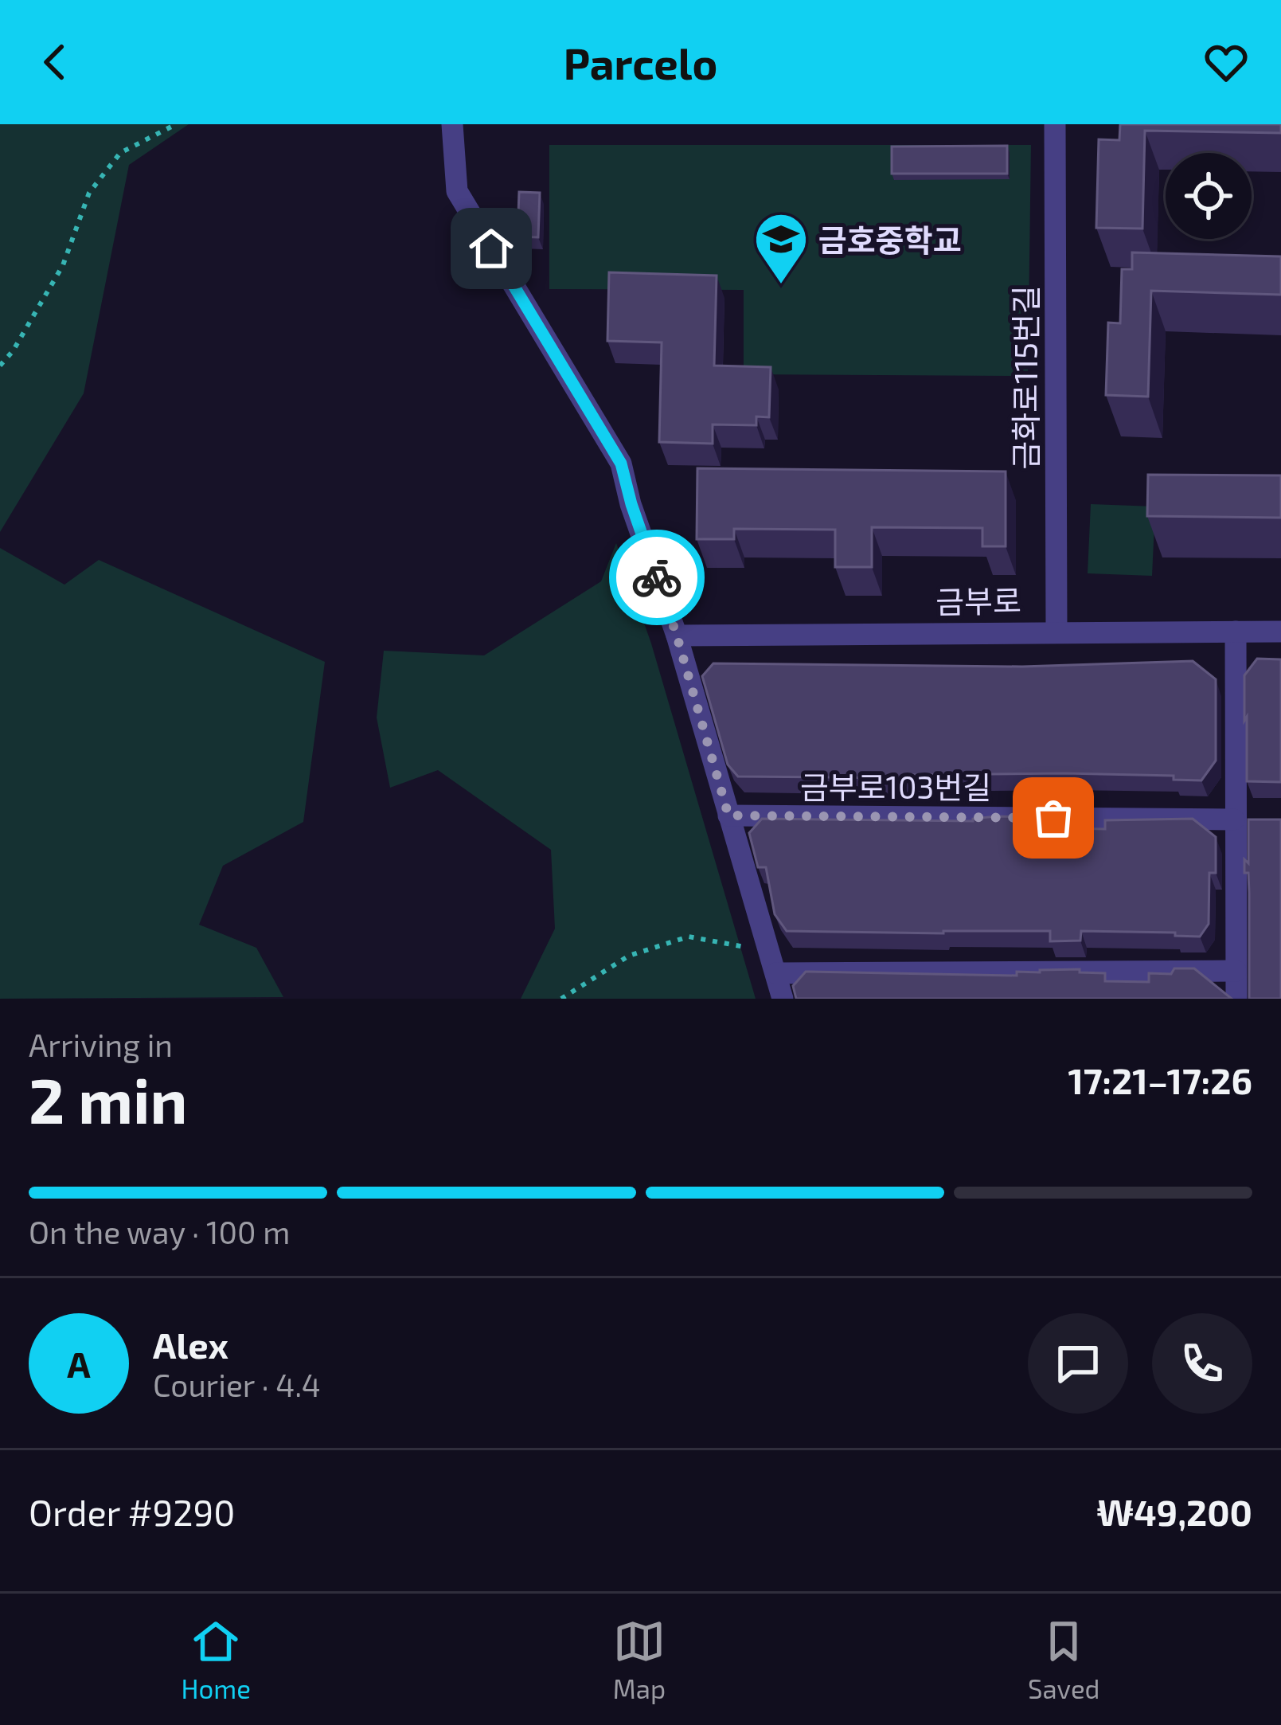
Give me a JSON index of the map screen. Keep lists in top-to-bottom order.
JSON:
{
  "streets": {
    "street": ["금화로115번길", "금부로", "금부로103번길"]
  },
  "crossings": [
    ["금화로115번길", "금부로"]
  ],
  "places": {
    "school or university": ["금호중학교"]
  },
  "page": {
    "header": "Parcelo",
    "heading": ["2 min", "Arriving in", "17:21–17:26"],
    "panel": [
      "Alex",
      "Courier · 4.4",
      "Order #9290",
      "₩49,200"
    ],
    "bar": "On the way · 100 m",
    "round": "A",
    "tabs": ["Home", "Map", "Saved"]
  }
}
